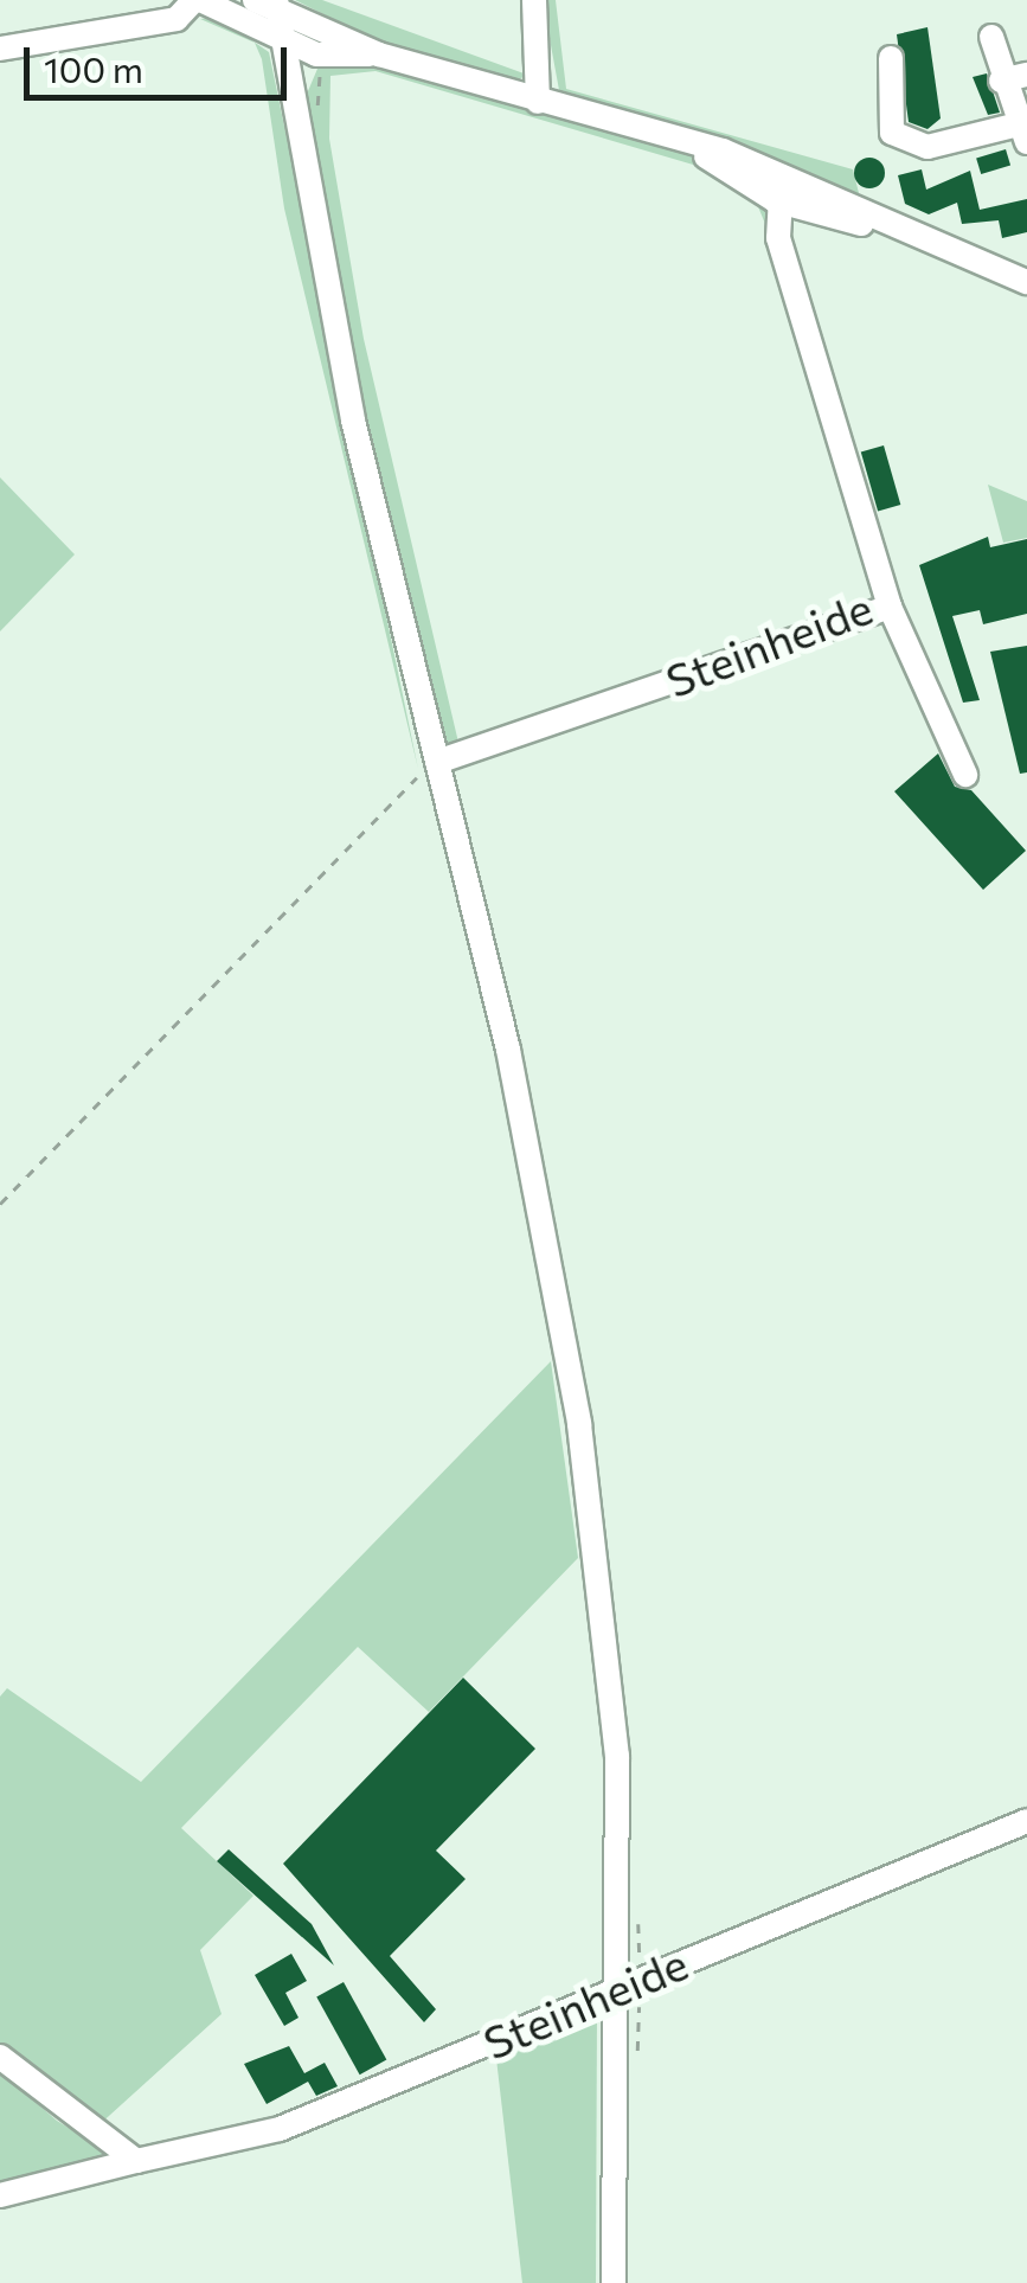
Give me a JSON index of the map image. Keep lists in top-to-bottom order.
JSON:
{
  "streets": {
    "street": ["Steinheide"]
  },
  "scale_bar": "100 m"
}
